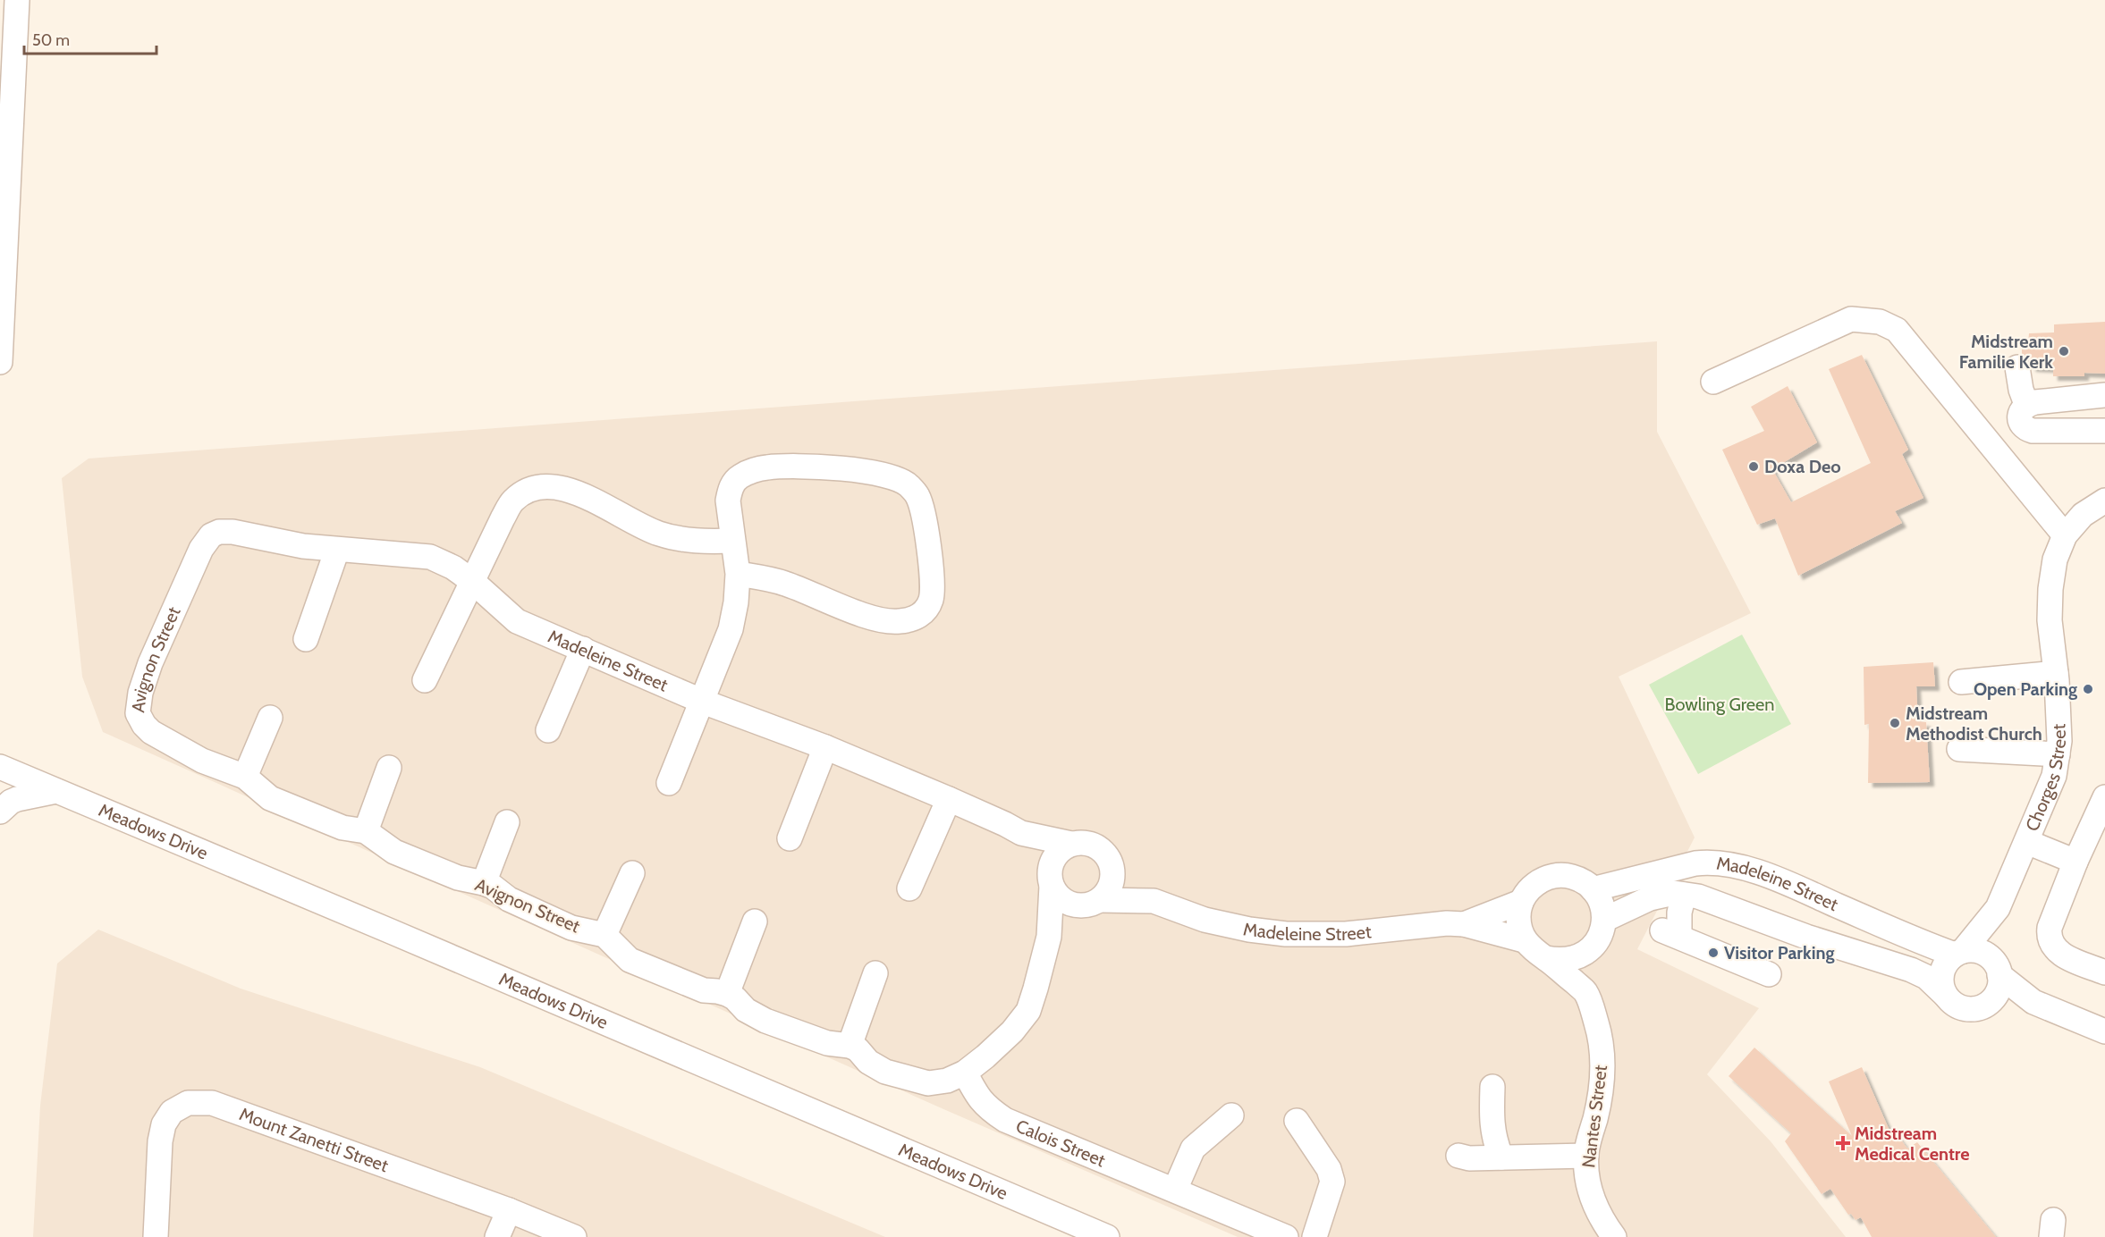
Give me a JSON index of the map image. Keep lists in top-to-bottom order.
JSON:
{
  "streets": {
    "street": [
      "Avignon Street",
      "Madeleine Street",
      "Chorges Street",
      "Meadows Drive",
      "Nantes Street",
      "Mount Zanetti Street",
      "Calois Street"
    ]
  },
  "crossings": [
    ["Avignon Street", "Madeleine Street"],
    ["Madeleine Street", "Chorges Street"]
  ],
  "parks": ["Bowling Green"],
  "places": {
    "other": [
      "Midstream Familie Kerk",
      "Doxa Deo",
      "Open Parking",
      "Midstream Methodist Church",
      "Visitor Parking"
    ],
    "health": ["Midstream Medical Centre"]
  },
  "scale_bar": "50 m"
}
